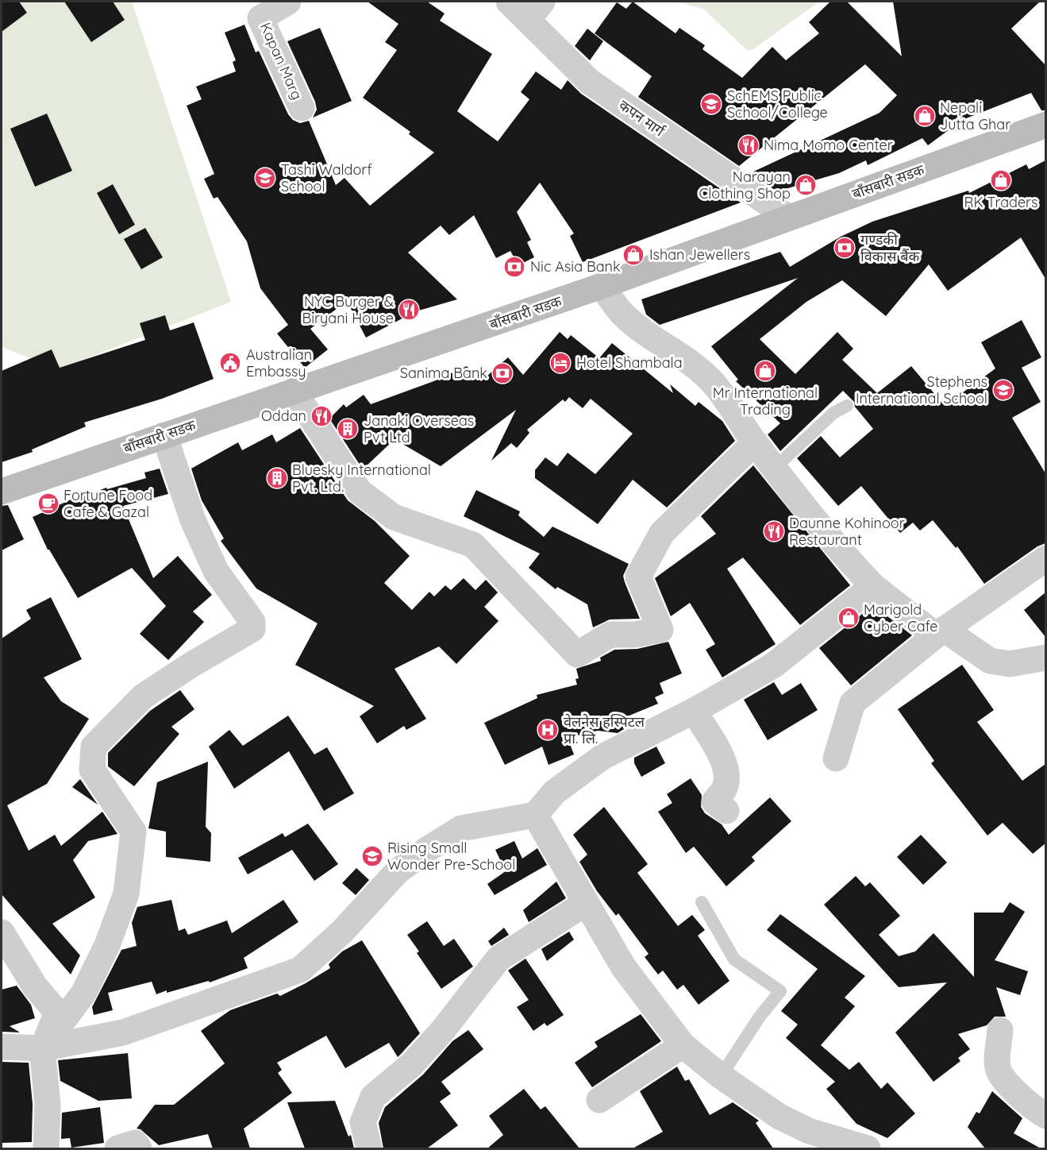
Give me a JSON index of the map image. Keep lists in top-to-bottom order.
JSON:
{
  "streets": {
    "main road": ["बाँसबारी सडक"],
    "street": ["Kapan Marg", "कपन मार्ग"]
  },
  "crossings": [
    ["कपन मार्ग", "बाँसबारी सडक"]
  ],
  "places": {
    "school or university": [
      "SchEMS Public School/College",
      "Tashi Waldorf School",
      "Stephens International School",
      "Rising Small Wonder Pre-School"
    ],
    "shop": [
      "Nepali Jutta Ghar",
      "RK Traders",
      "Narayan Clothing Shop",
      "Ishan Jewellers",
      "Mr International Trading",
      "Marigold Cyber Cafe"
    ],
    "restaurant": [
      "Nima Momo Center",
      "NYC Burger & Biryani House",
      "Oddan",
      "Daunne Kohinoor Restaurant"
    ],
    "bank": ["गण्डकी विकास बैंक", "Nic Asia Bank", "Sanima Bank"],
    "public building": ["Australian Embassy"],
    "hotel": ["Hotel Shambala"],
    "building": ["Janaki Overseas Pvt Ltd", "Bluesky International Pvt. Ltd."],
    "cafe": ["Fortune Food Cafe & Gazal"],
    "hospital": ["वेलनेस हस्पिटल प्रा. लि."]
  }
}
